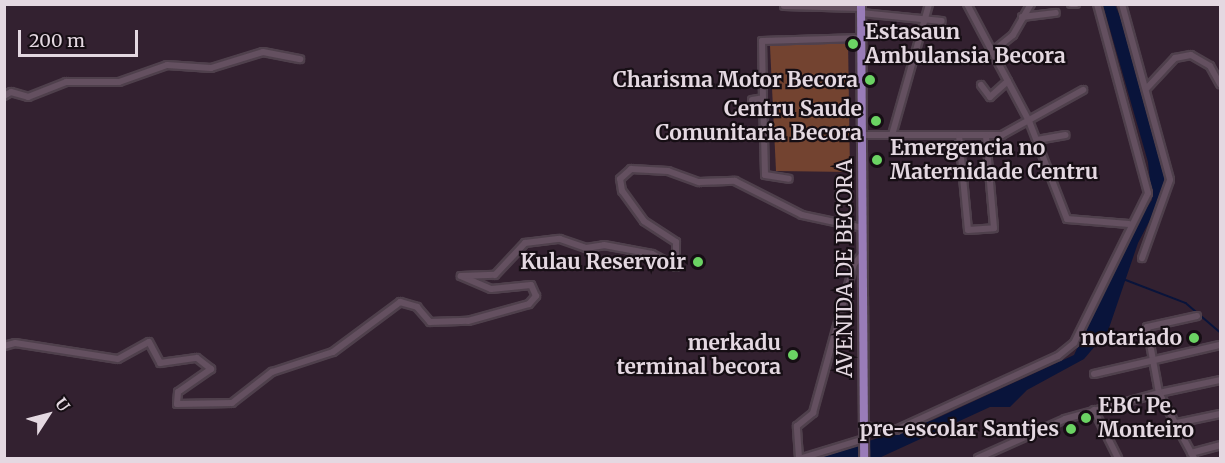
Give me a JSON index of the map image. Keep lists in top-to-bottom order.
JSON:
{
  "streets": {
    "main road": ["AVENIDA DE BECORA"]
  },
  "places": [
    "Estasaun Ambulansia Becora",
    "Charisma Motor Becora",
    "Centru Saude Comunitaria Becora",
    "Emergencia no Maternidade Centru",
    "Kulau Reservoir",
    "notariado",
    "merkadu terminal becora",
    "EBC Pe. Monteiro",
    "pre-escolar Santjes"
  ],
  "scale_bar": "200 m",
  "north": "top right"
}
